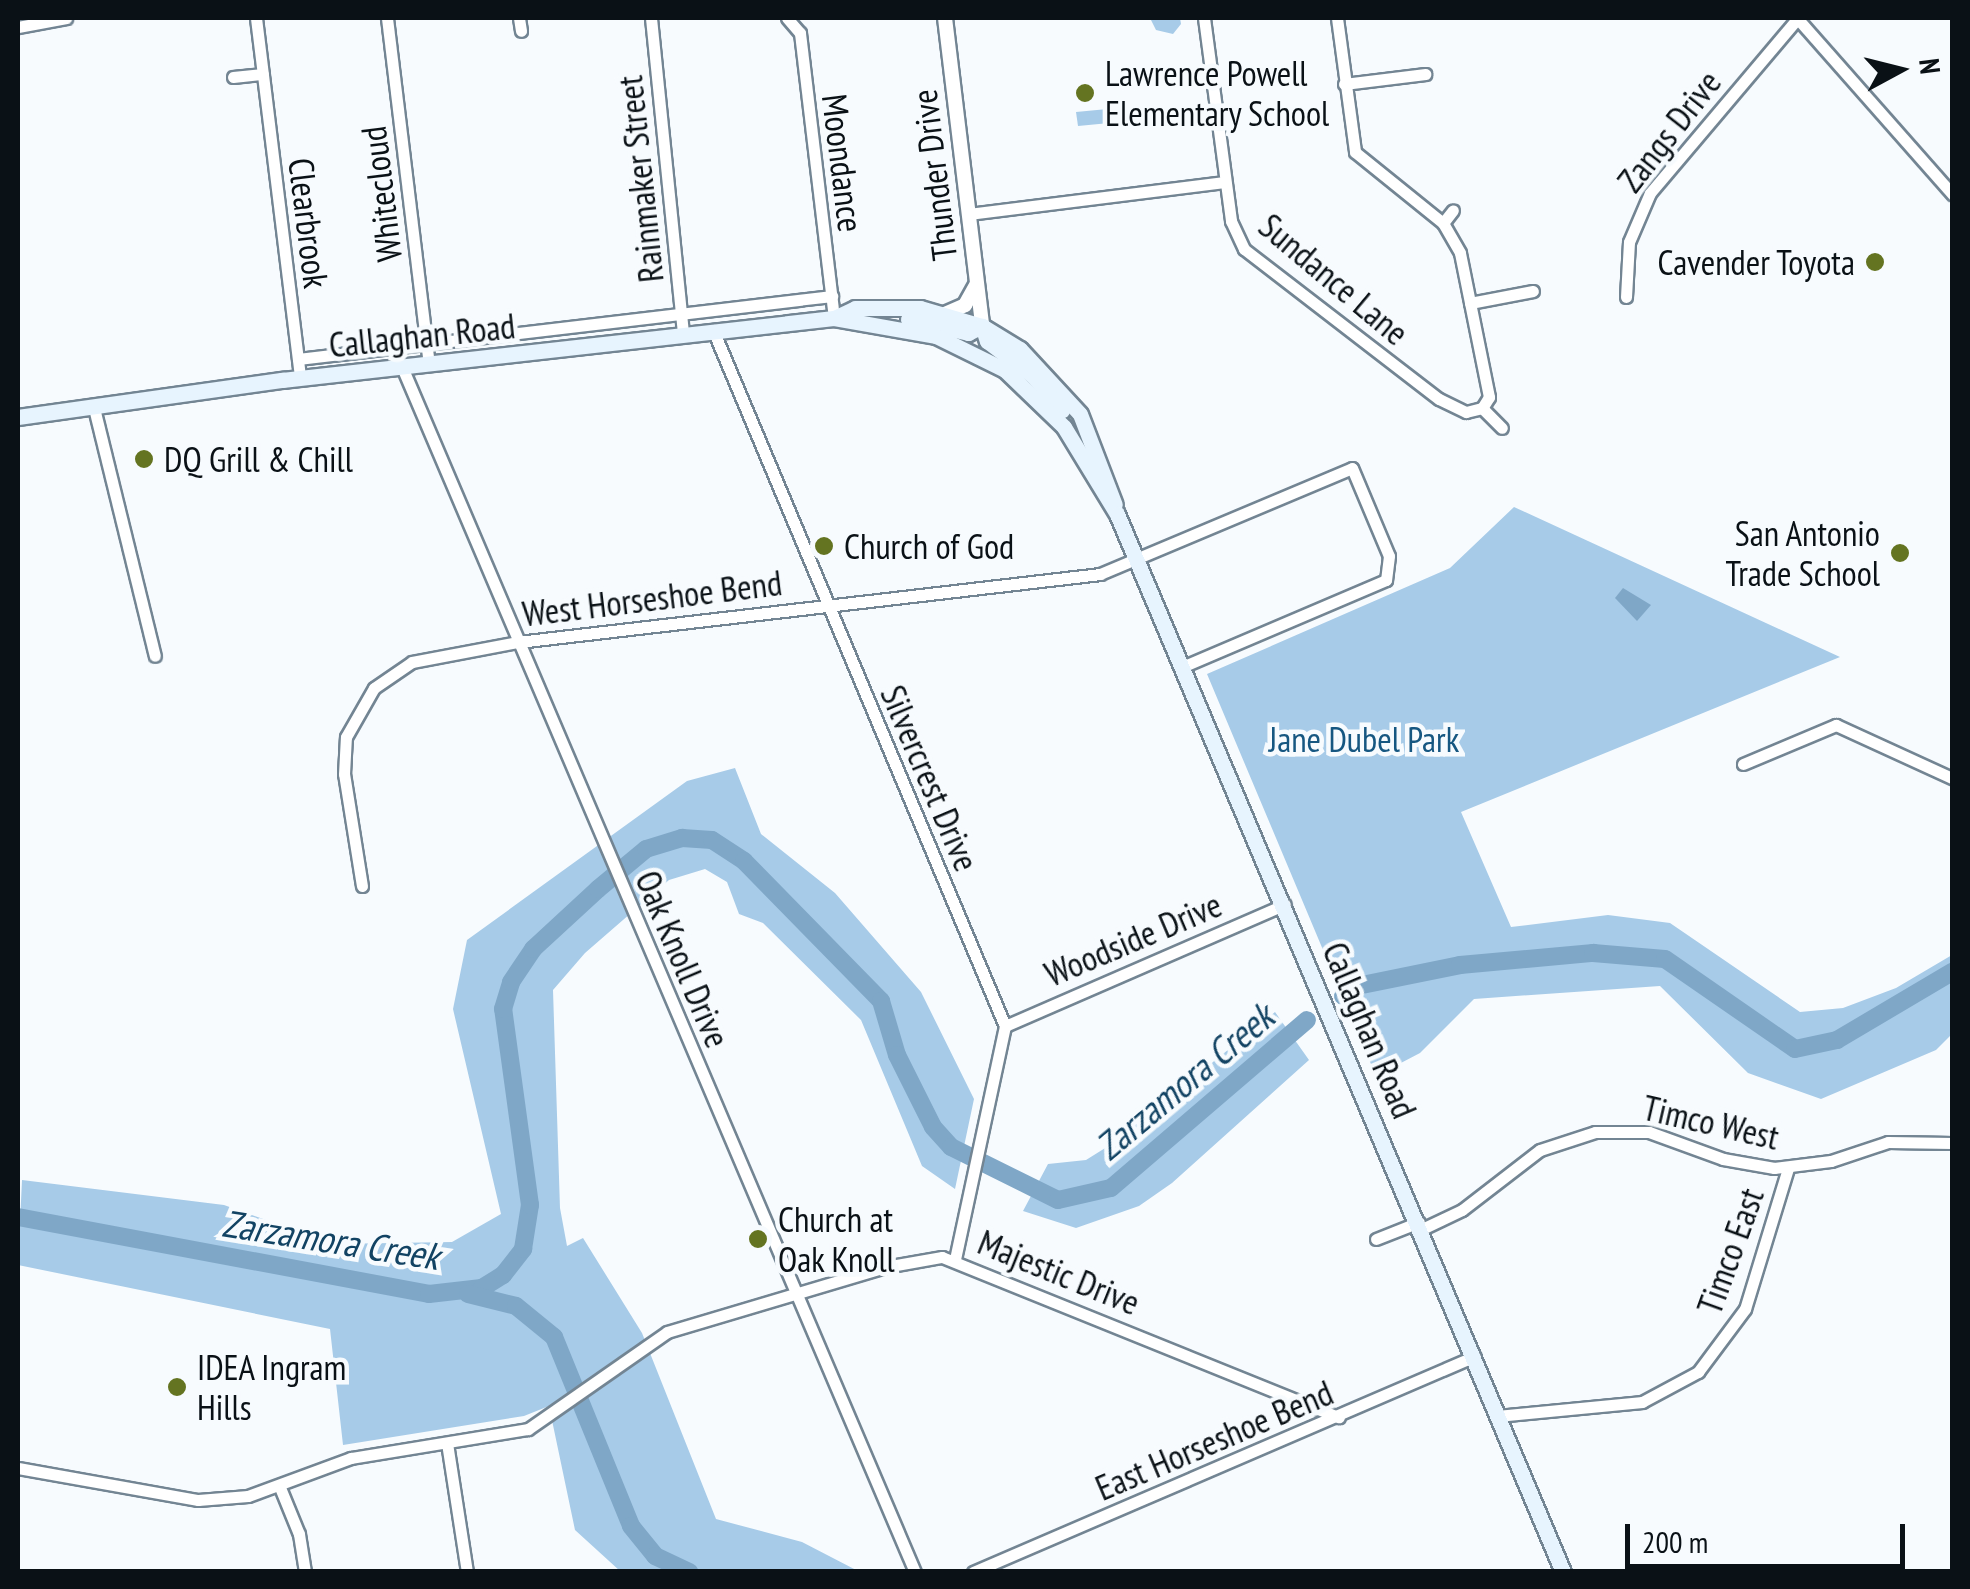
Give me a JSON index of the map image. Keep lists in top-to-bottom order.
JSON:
{
  "streets": {
    "main road": ["Callaghan Road"],
    "street": [
      "Zangs Drive",
      "Moondance",
      "Thunder Drive",
      "Rainmaker Street",
      "Whitecloud",
      "Clearbrook",
      "Sundance Lane",
      "West Horseshoe Bend",
      "Silvercrest Drive",
      "Woodside Drive",
      "Oak Knoll Drive",
      "Timco West",
      "Timco East",
      "Majestic Drive",
      "East Horseshoe Bend"
    ]
  },
  "crossings": [
    ["Moondance", "Callaghan Road"],
    ["Thunder Drive", "Callaghan Road"],
    ["Rainmaker Street", "Callaghan Road"],
    ["Whitecloud", "Callaghan Road"],
    ["Clearbrook", "Callaghan Road"],
    ["Callaghan Road", "West Horseshoe Bend"],
    ["Callaghan Road", "Silvercrest Drive"],
    ["Callaghan Road", "Woodside Drive"],
    ["Callaghan Road", "Oak Knoll Drive"],
    ["Callaghan Road", "Timco West"],
    ["Callaghan Road", "Timco East"],
    ["Callaghan Road", "East Horseshoe Bend"],
    ["West Horseshoe Bend", "Silvercrest Drive"],
    ["West Horseshoe Bend", "Oak Knoll Drive"],
    ["Silvercrest Drive", "Woodside Drive"],
    ["Oak Knoll Drive", "Majestic Drive"],
    ["Timco West", "Timco East"],
    ["Majestic Drive", "East Horseshoe Bend"]
  ],
  "water": ["Zarzamora Creek"],
  "parks": ["Jane Dubel Park"],
  "places": [
    "Lawrence Powell Elementary School",
    "Cavender Toyota",
    "DQ Grill & Chill",
    "Church of God",
    "San Antonio Trade School",
    "Church at Oak Knoll",
    "IDEA Ingram Hills"
  ],
  "scale_bar": "200 m",
  "north": "right"
}
